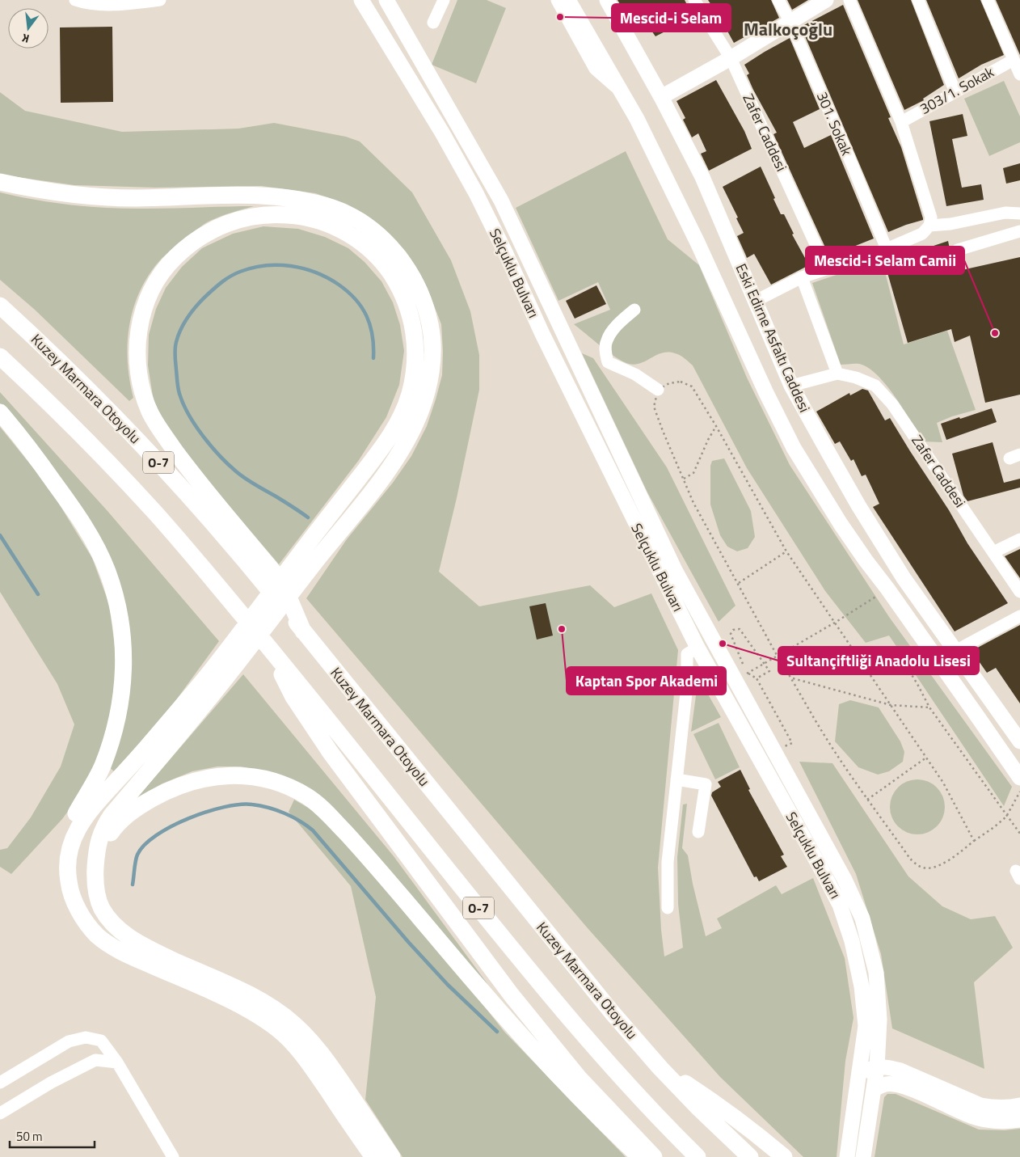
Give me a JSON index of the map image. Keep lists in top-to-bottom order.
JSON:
{
  "streets": {
    "highway": ["Kuzey Marmara Otoyolu", "O-7"],
    "main road": ["Selçuklu Bulvarı", "Eski Edirne Asfaltı Caddesi"],
    "street": ["303/1. Sokak", "301. Sokak", "Zafer Caddesi"]
  },
  "crossings": [
    ["Zafer Caddesi", "Eski Edirne Asfaltı Caddesi"]
  ],
  "districts": ["Malkoçoğlu"],
  "places": [
    "Mescid-i Selam",
    "Mescid-i Selam Camii",
    "Kaptan Spor Akademi",
    "Sultançiftliği Anadolu Lisesi"
  ],
  "scale_bar": "50 m",
  "north": "bottom"
}
